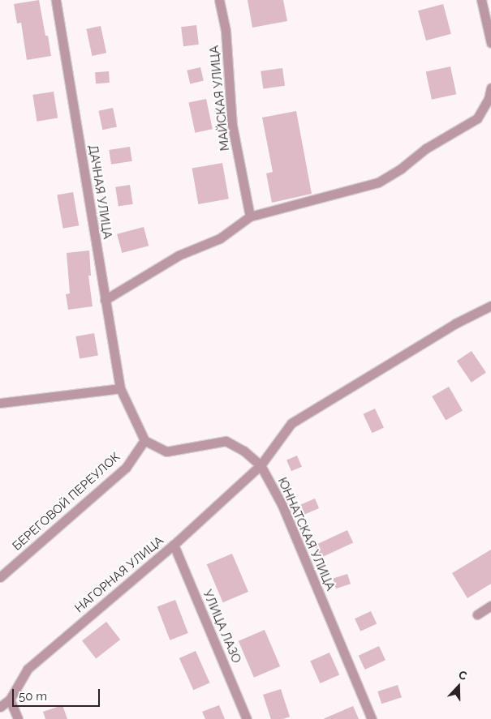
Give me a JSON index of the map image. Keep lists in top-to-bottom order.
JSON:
{
  "streets": {
    "street": [
      "МАЙСКАЯ УЛИЦА",
      "ДАЧНАЯ УЛИЦА",
      "БЕРЕГОВОЙ ПЕРЕУЛОК",
      "ЮННАТСКАЯ УЛИЦА",
      "НАГОРНАЯ УЛИЦА",
      "УЛИЦА ЛАЗО"
    ]
  },
  "crossings": [
    ["ДАЧНАЯ УЛИЦА", "БЕРЕГОВОЙ ПЕРЕУЛОК"],
    ["ЮННАТСКАЯ УЛИЦА", "НАГОРНАЯ УЛИЦА"],
    ["НАГОРНАЯ УЛИЦА", "УЛИЦА ЛАЗО"]
  ],
  "scale_bar": "50 m",
  "north": "top"
}
